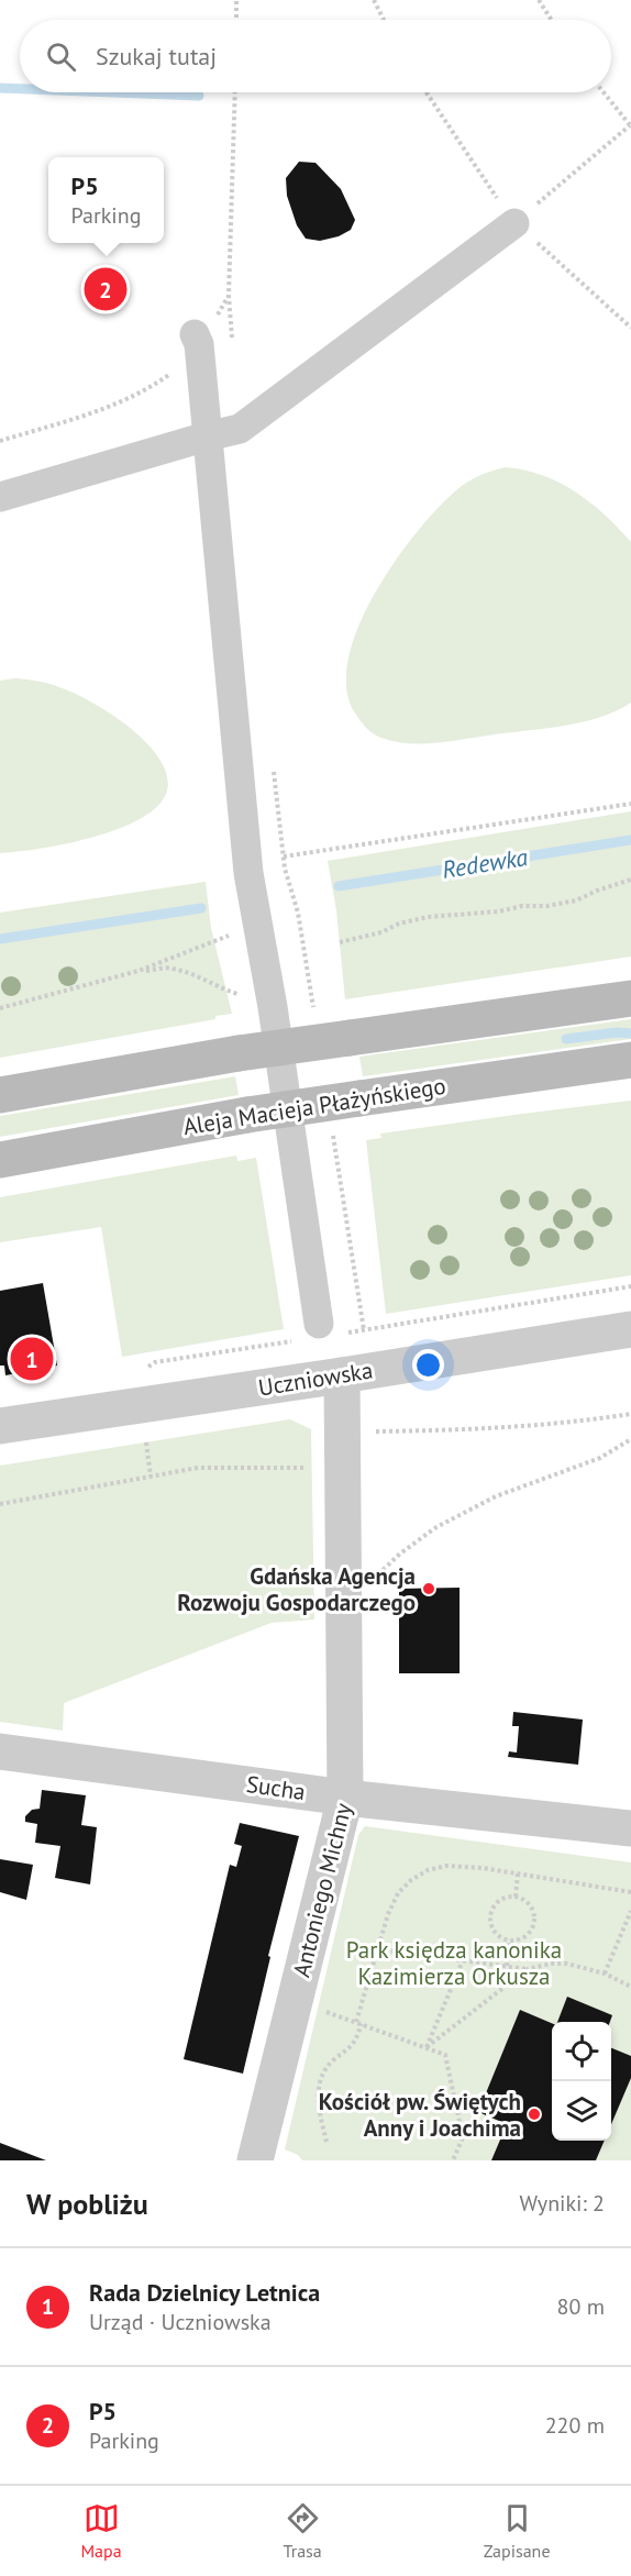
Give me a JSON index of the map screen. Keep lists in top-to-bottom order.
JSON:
{
  "streets": {
    "main road": ["Aleja Macieja Płażyńskiego"],
    "street": ["Uczniowska", "Sucha", "Antoniego Michny"]
  },
  "crossings": [
    ["Uczniowska", "Antoniego Michny"],
    ["Sucha", "Antoniego Michny"]
  ],
  "water": ["Redewka"],
  "parks": ["Park księdza kanonika Kazimierza Orkusza"],
  "places": ["Gdańska Agencja Rozwoju Gospodarczego", "Kościół pw. Świętych Anny i Joachima"],
  "page": {
    "search": "Szukaj tutaj",
    "popup": ["P5", "Parking"],
    "pins": ["2", "1"],
    "heading": ["W pobliżu", "Wyniki: 2"],
    "list": [
      {
        "mark": "1",
        "name": "Rada Dzielnicy Letnica",
        "note": "Urząd · Uczniowska",
        "value": "80 m"
      },
      {
        "mark": "2",
        "name": "P5",
        "note": "Parking",
        "value": "220 m"
      }
    ],
    "nav": ["Mapa", "Trasa", "Zapisane"]
  }
}
